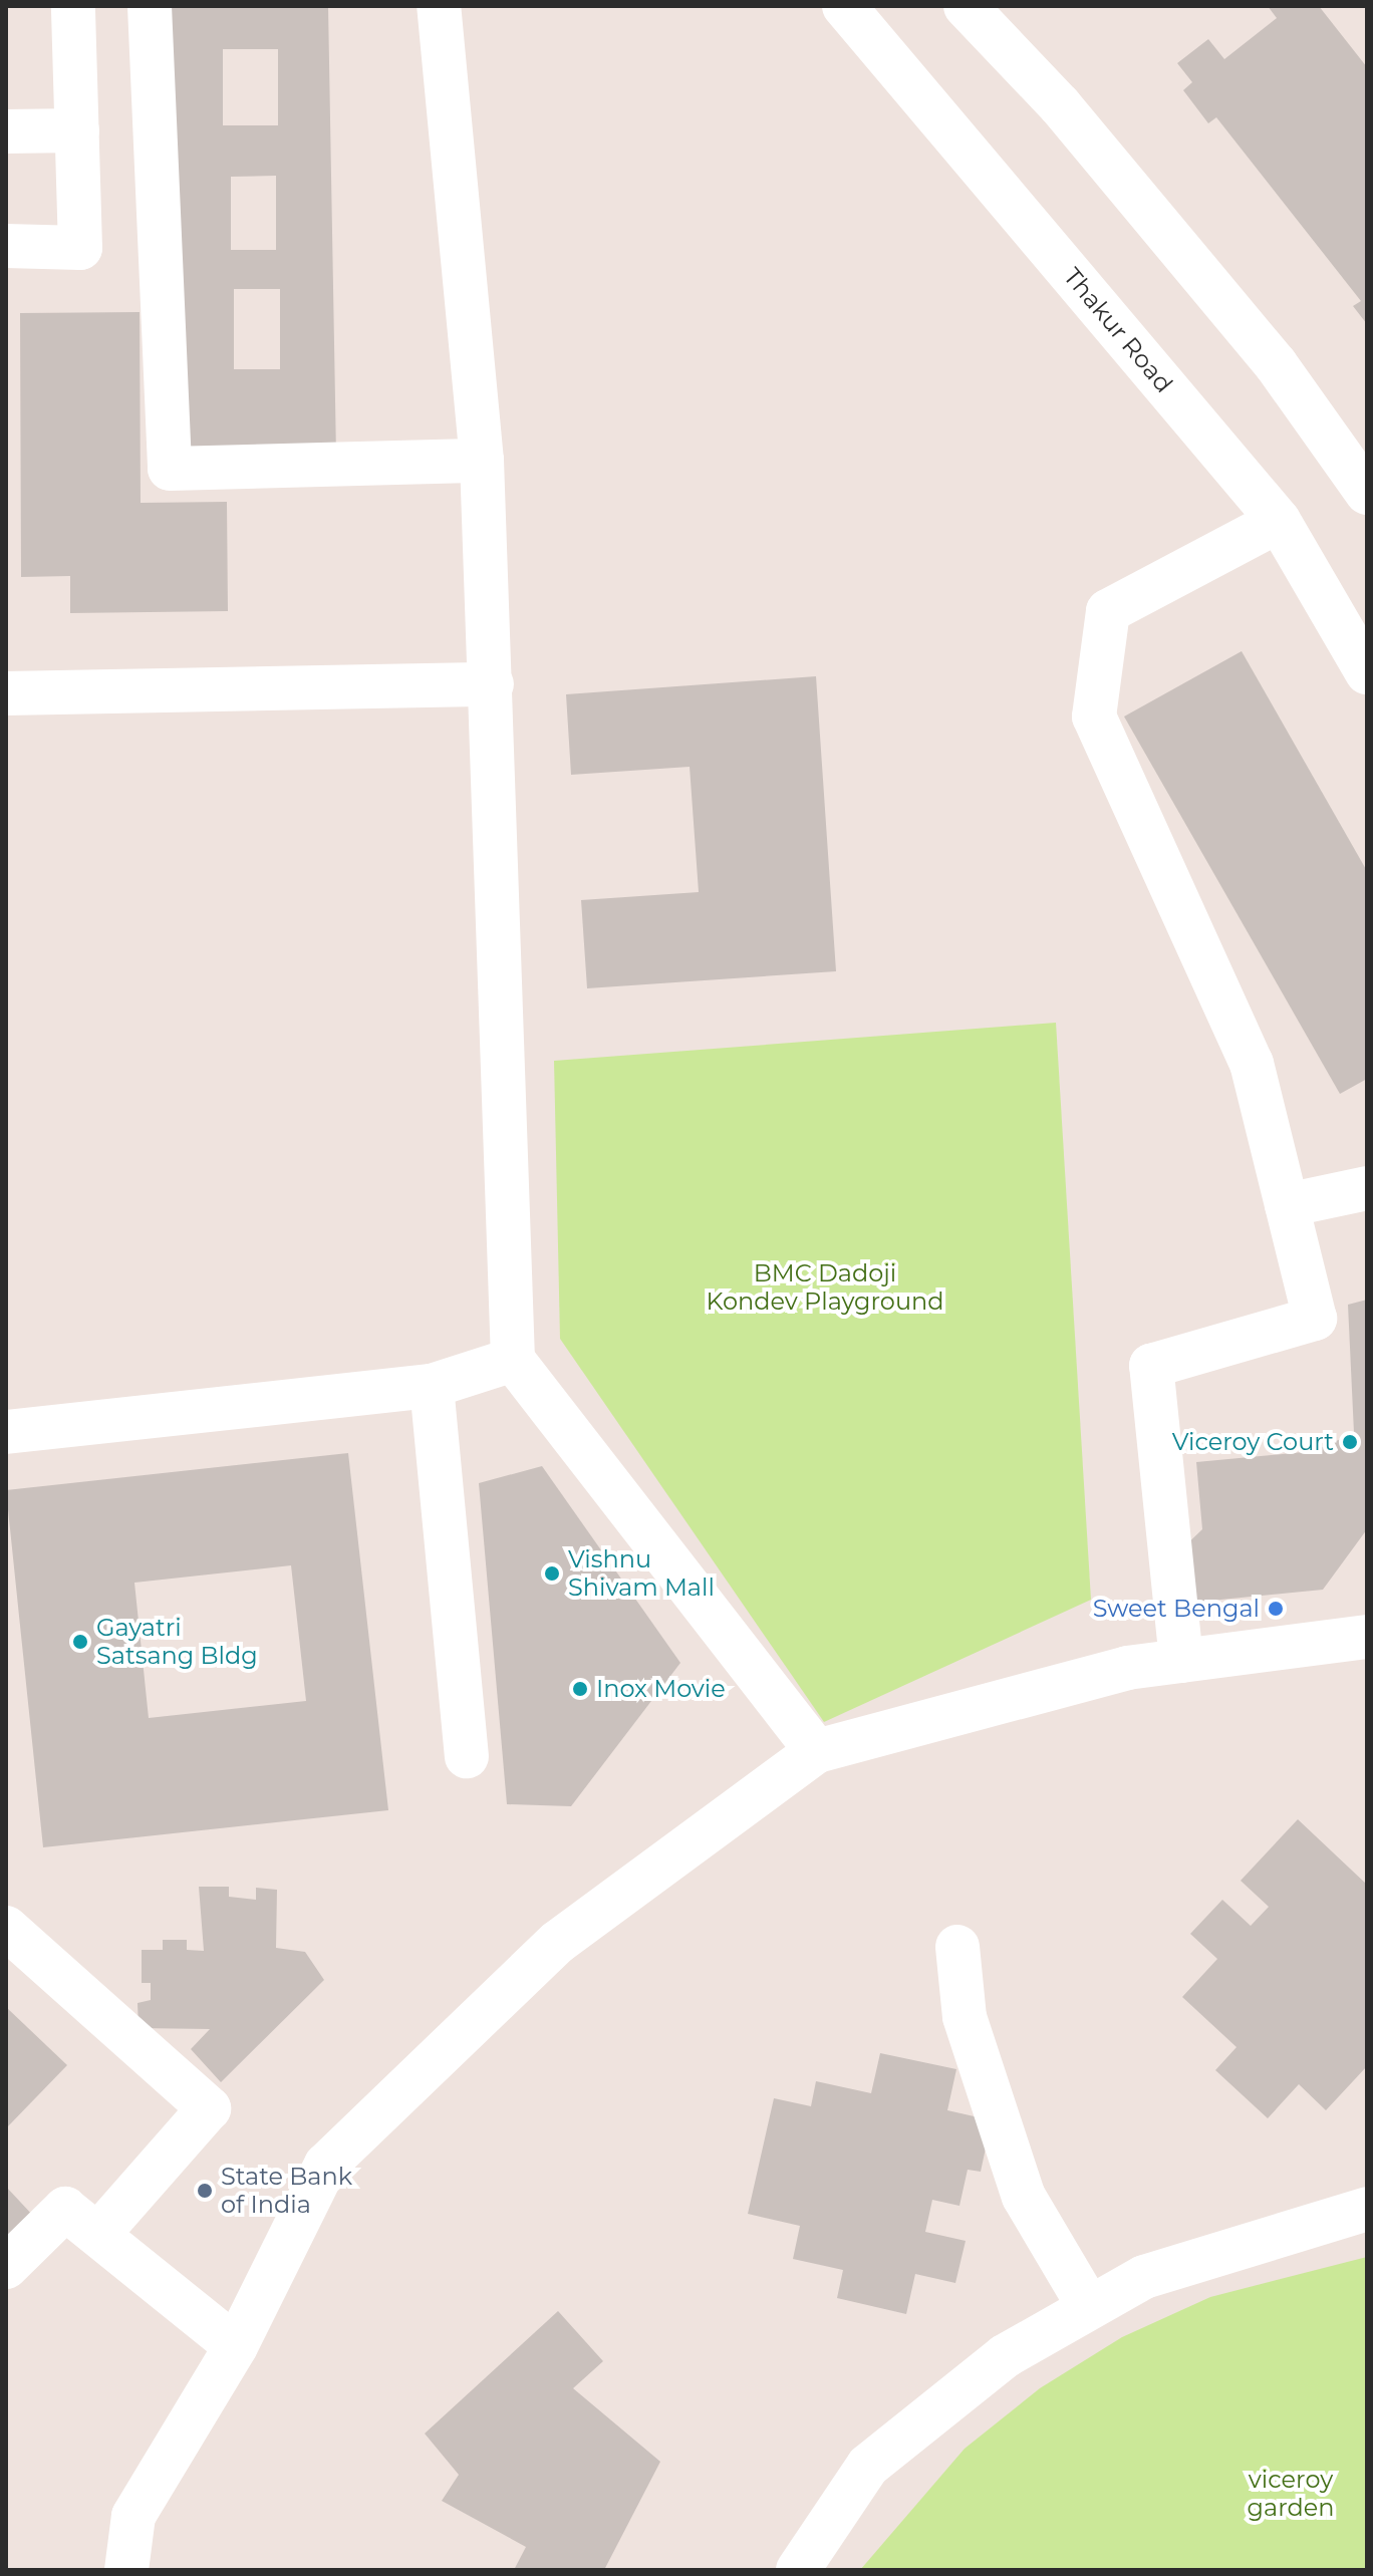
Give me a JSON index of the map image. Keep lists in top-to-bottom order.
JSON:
{
  "streets": {
    "street": ["Thakur Road"]
  },
  "parks": ["BMC Dadoji Kondev Playground", "viceroy garden"],
  "places": [
    "Viceroy Court",
    "Vishnu Shivam Mall",
    "Sweet Bengal",
    "Gayatri Satsang Bldg",
    "Inox Movie",
    "State Bank of India"
  ]
}
